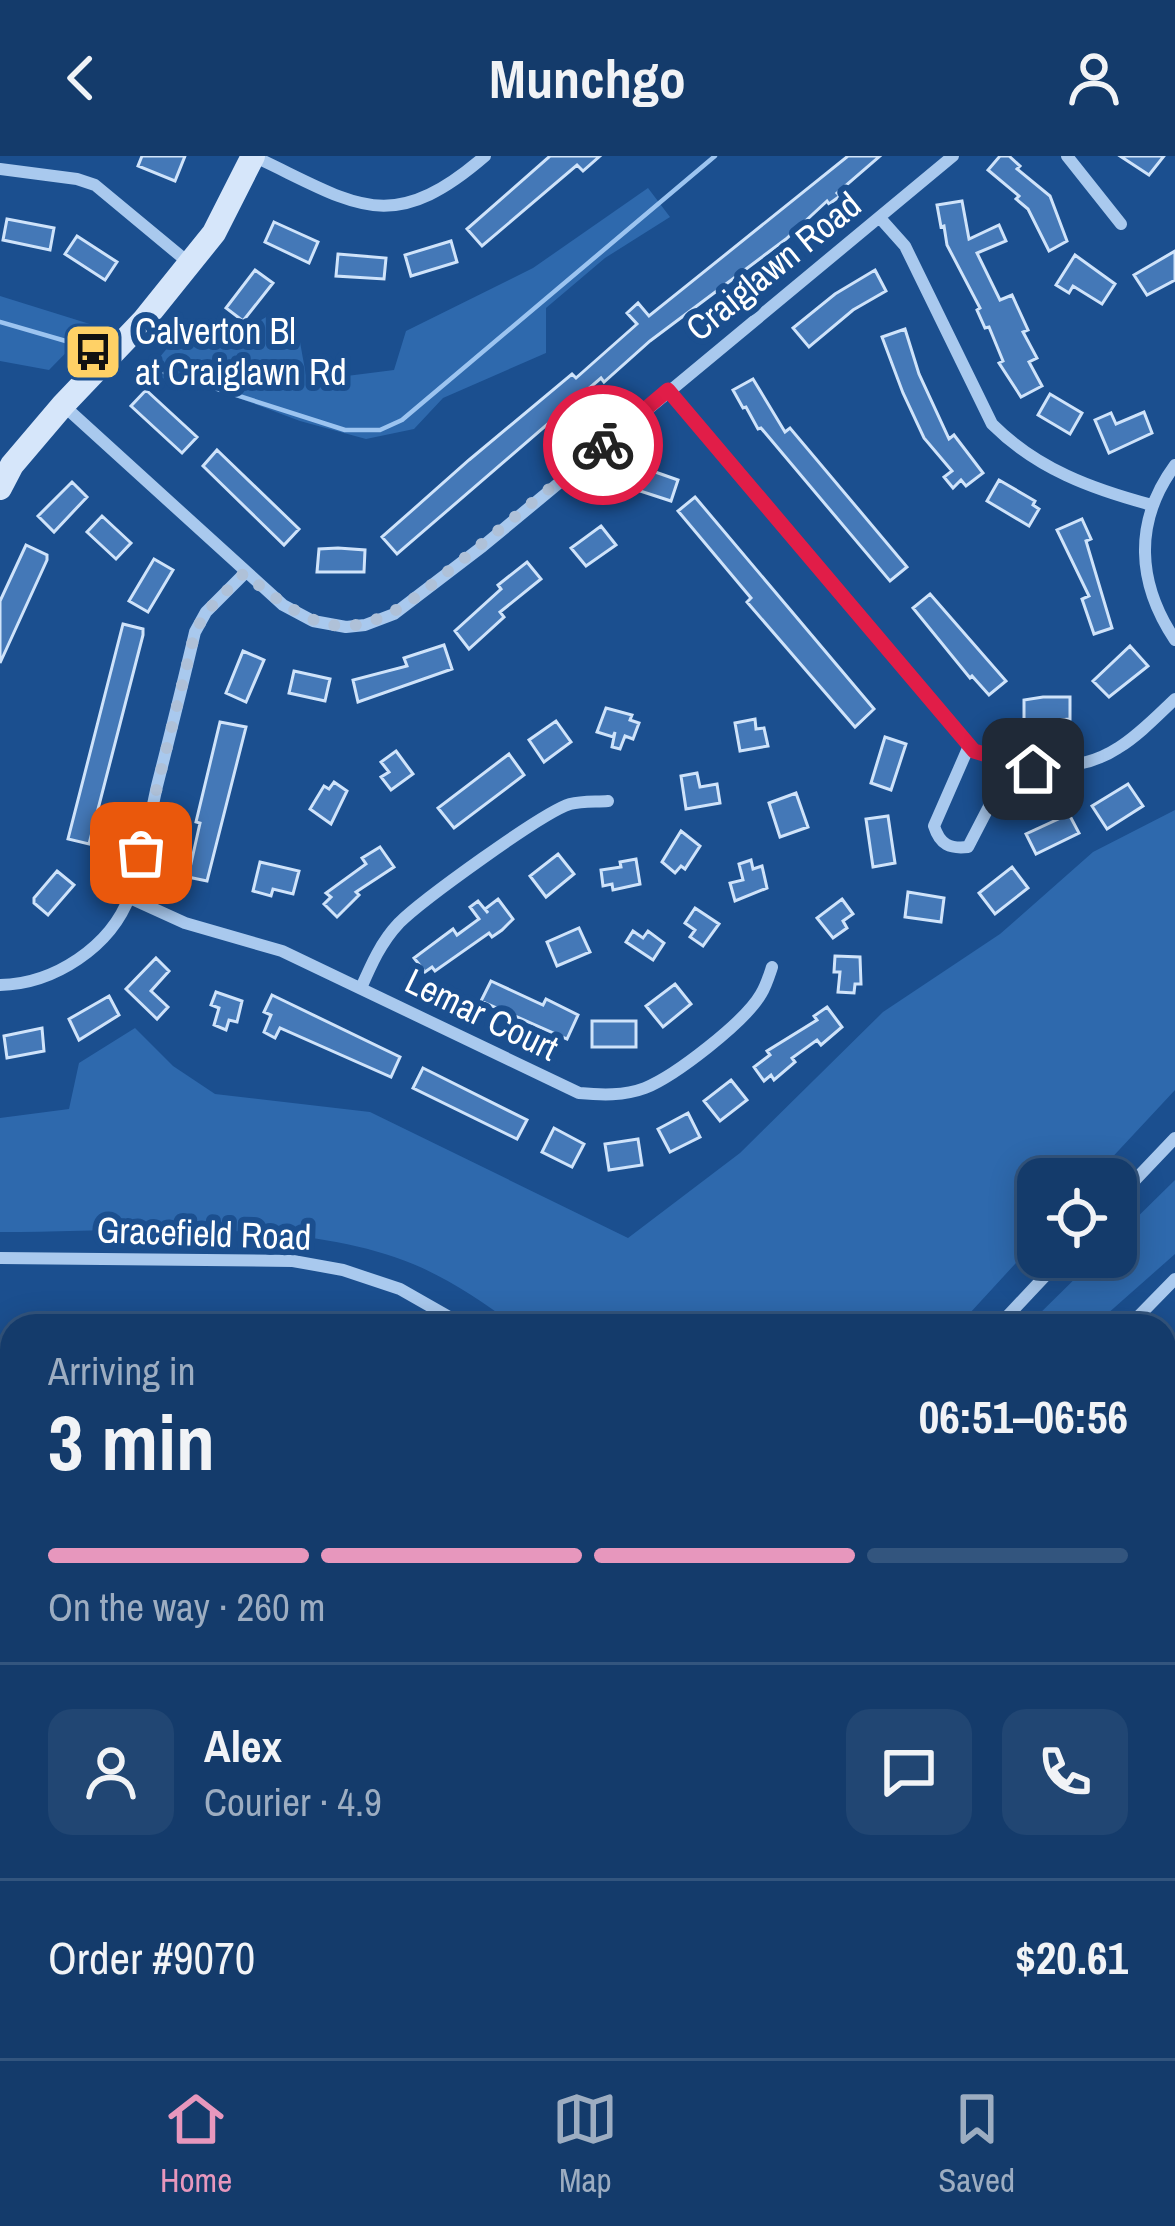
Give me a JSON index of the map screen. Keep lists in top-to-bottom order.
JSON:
{
  "streets": {
    "street": ["Craiglawn Road", "Lemar Court", "Gracefield Road"]
  },
  "places": {
    "bus stop": ["Calverton Bl at Craiglawn Rd"]
  },
  "page": {
    "header": "Munchgo",
    "heading": ["3 min", "Arriving in", "06:51–06:56"],
    "panel": [
      "Alex",
      "Courier · 4.9",
      "Order #9070",
      "$20.61"
    ],
    "bar": "On the way · 260 m",
    "tabs": ["Home", "Map", "Saved"]
  }
}
